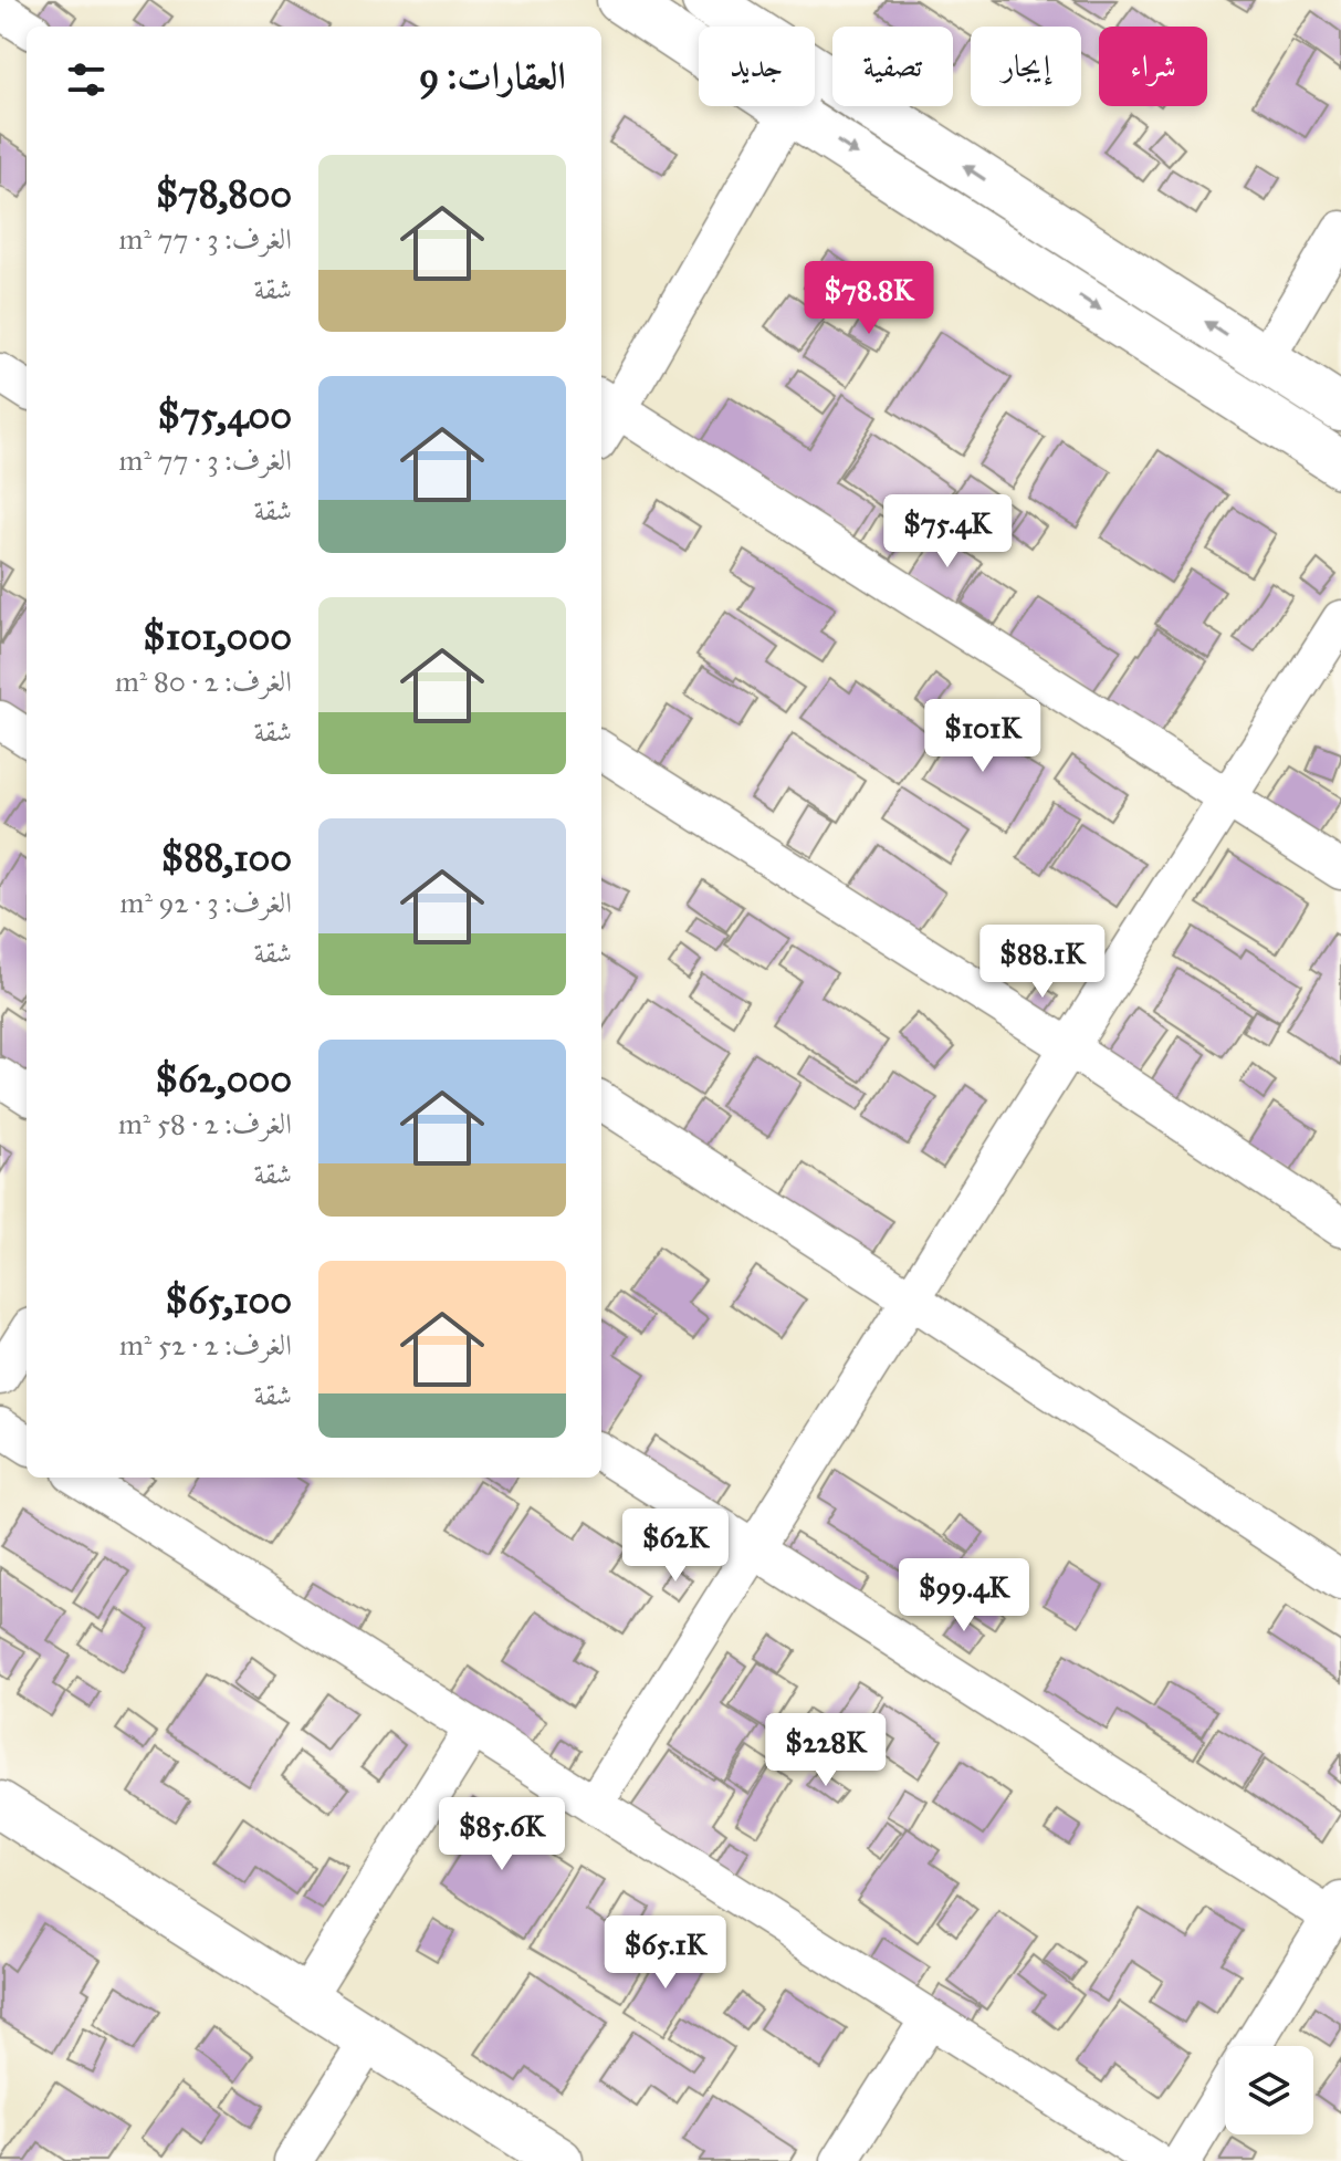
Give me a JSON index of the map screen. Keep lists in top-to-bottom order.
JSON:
{
  "page": {
    "chip": [
      "شراء",
      "إيجار",
      "تصفية",
      "جديد"
    ],
    "heading": "العقارات: 9",
    "list": [
      {
        "name": "$78,800",
        "note": "الغرف: 3 · 77 m² · شقة"
      },
      {
        "name": "$75,400",
        "note": "الغرف: 3 · 77 m² · شقة"
      },
      {
        "name": "$101,000",
        "note": "الغرف: 2 · 80 m² · شقة"
      },
      {
        "name": "$88,100",
        "note": "الغرف: 3 · 92 m² · شقة"
      },
      {
        "name": "$62,000",
        "note": "الغرف: 2 · 58 m² · شقة"
      },
      {
        "name": "$65,100",
        "note": "الغرف: 2 · 52 m² · شقة"
      }
    ],
    "price": [
      "$78.8K",
      "$75.4K",
      "$101K",
      "$88.1K",
      "$62K",
      "$99.4K",
      "$228K",
      "$85.6K",
      "$65.1K"
    ]
  }
}
